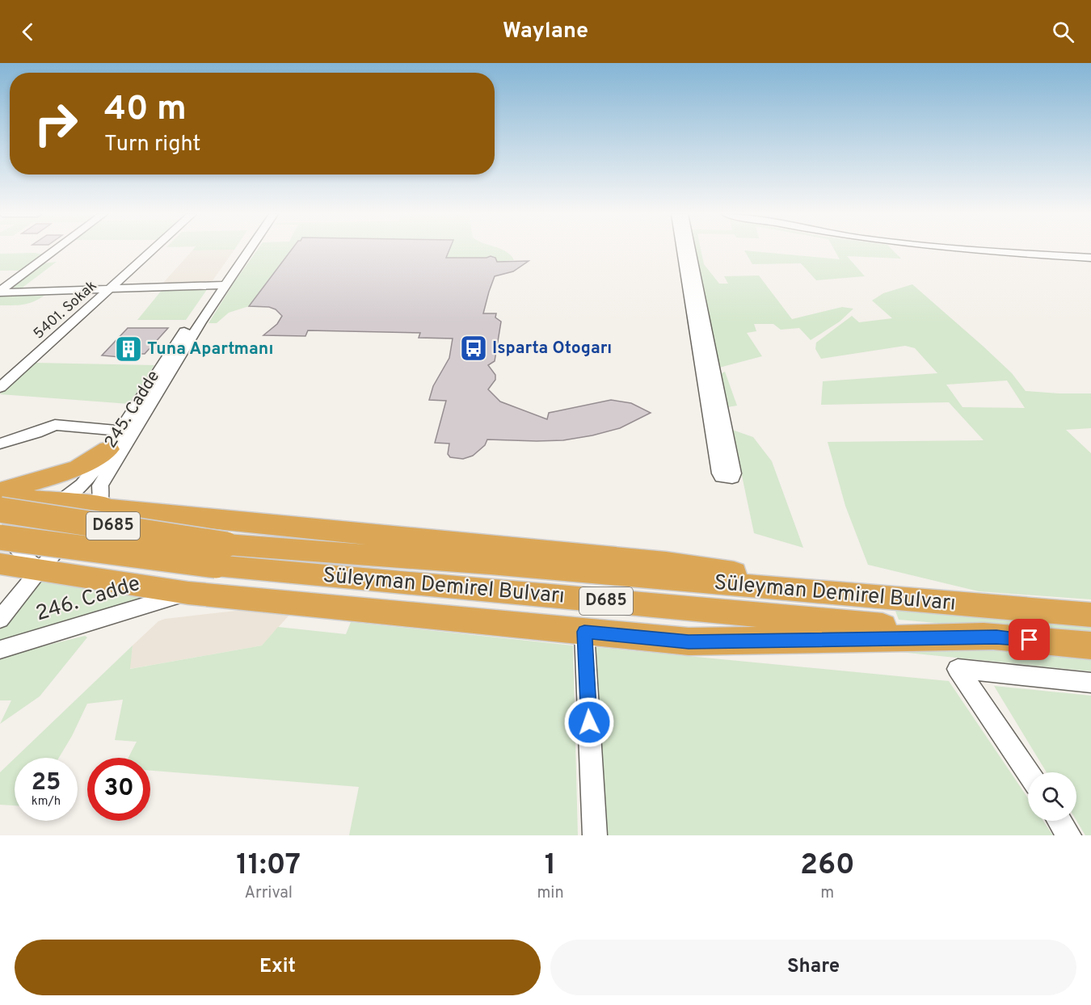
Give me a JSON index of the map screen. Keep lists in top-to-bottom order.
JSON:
{
  "streets": {
    "highway": ["D685", "Süleyman Demirel Bulvarı"],
    "street": ["5401. Sokak", "245. Cadde", "246. Cadde"]
  },
  "places": {
    "bus stop": ["Isparta Otogarı"],
    "building": ["Tuna Apartmanı"]
  },
  "page": {
    "header": "Waylane",
    "turn": ["40 m", "Turn right"],
    "speed": "25 km/h",
    "limit": "30",
    "eta": [
      "11:07",
      "Arrival",
      "1",
      "min",
      "260",
      "m"
    ],
    "buttons": ["Exit", "Share"]
  }
}
